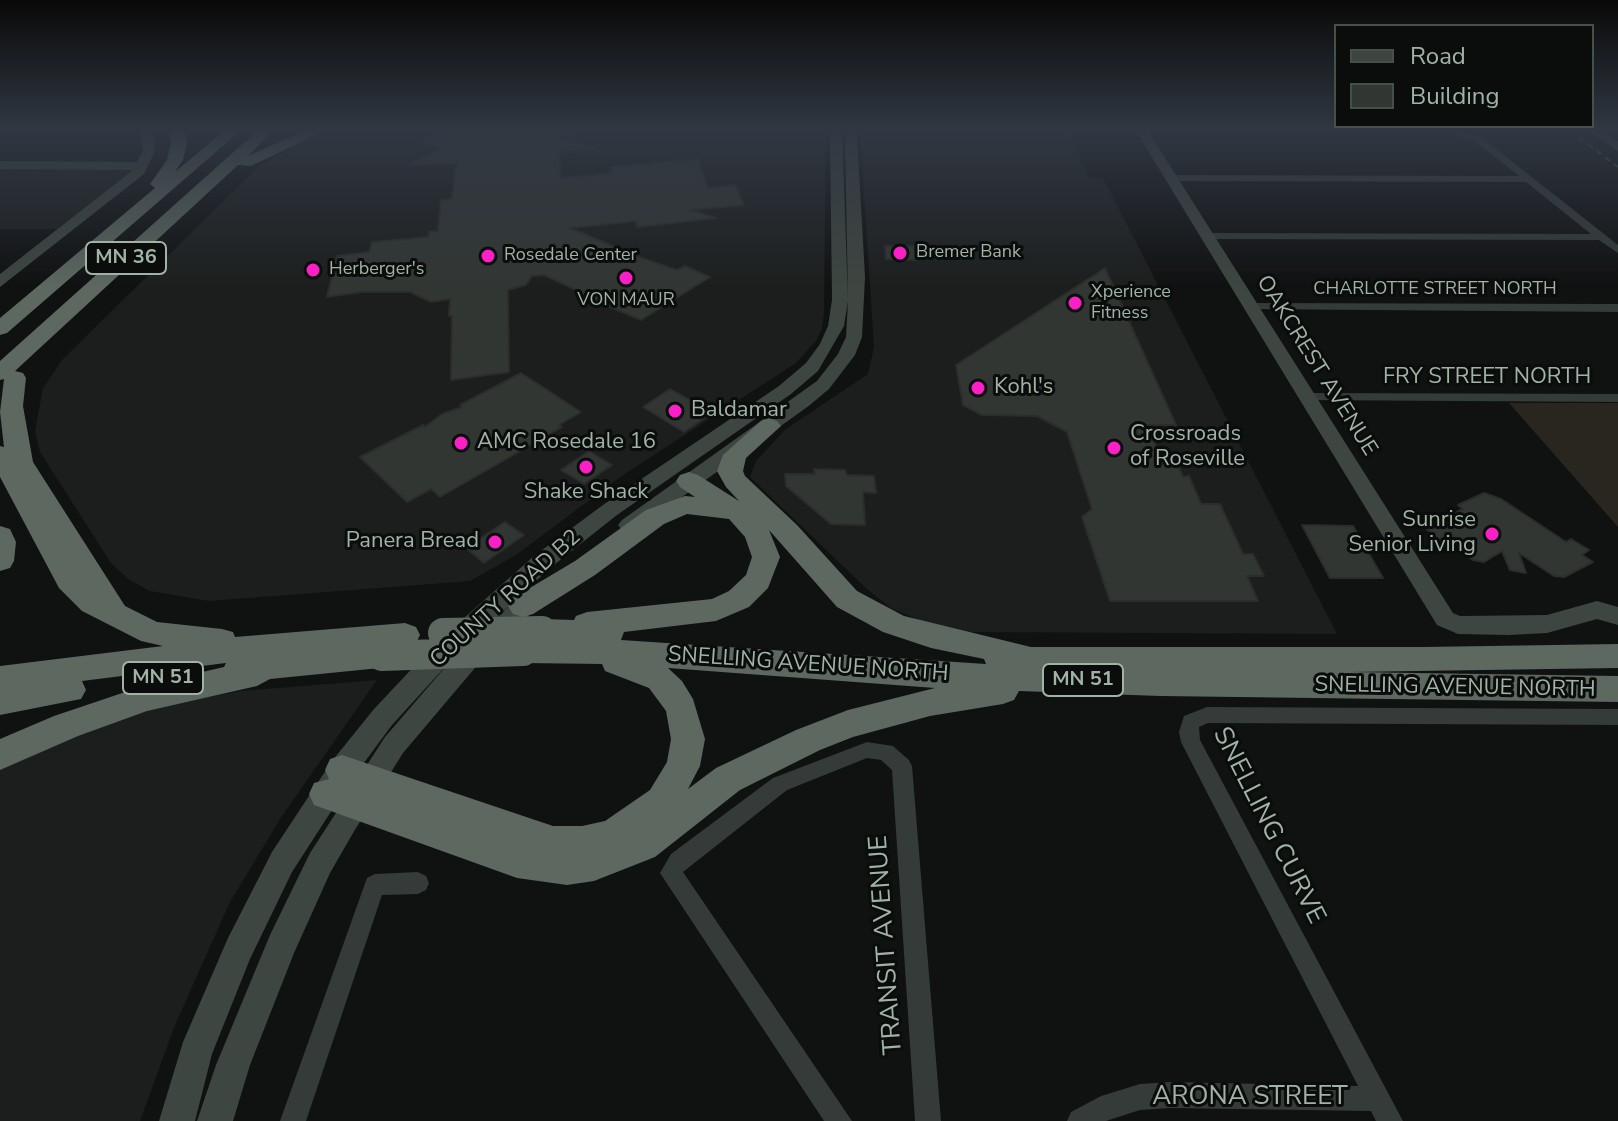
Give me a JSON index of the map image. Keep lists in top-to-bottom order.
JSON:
{
  "streets": {
    "highway": ["MN 36", "SNELLING AVENUE NORTH", "MN 51"],
    "street": [
      "CHARLOTTE STREET NORTH",
      "OAKCREST AVENUE",
      "FRY STREET NORTH",
      "COUNTY ROAD B2",
      "SNELLING CURVE",
      "TRANSIT AVENUE",
      "ARONA STREET"
    ]
  },
  "crossings": [
    ["CHARLOTTE STREET NORTH", "OAKCREST AVENUE"],
    ["OAKCREST AVENUE", "FRY STREET NORTH"],
    ["SNELLING CURVE", "ARONA STREET"]
  ],
  "places": [
    "Bremer Bank",
    "Rosedale Center",
    "Herberger's",
    "VON MAUR",
    "Xperience Fitness",
    "Kohl's",
    "Baldamar",
    "AMC Rosedale 16",
    "Crossroads of Roseville",
    "Shake Shack",
    "Sunrise Senior Living",
    "Panera Bread"
  ],
  "legend": ["Road", "Building"]
}
